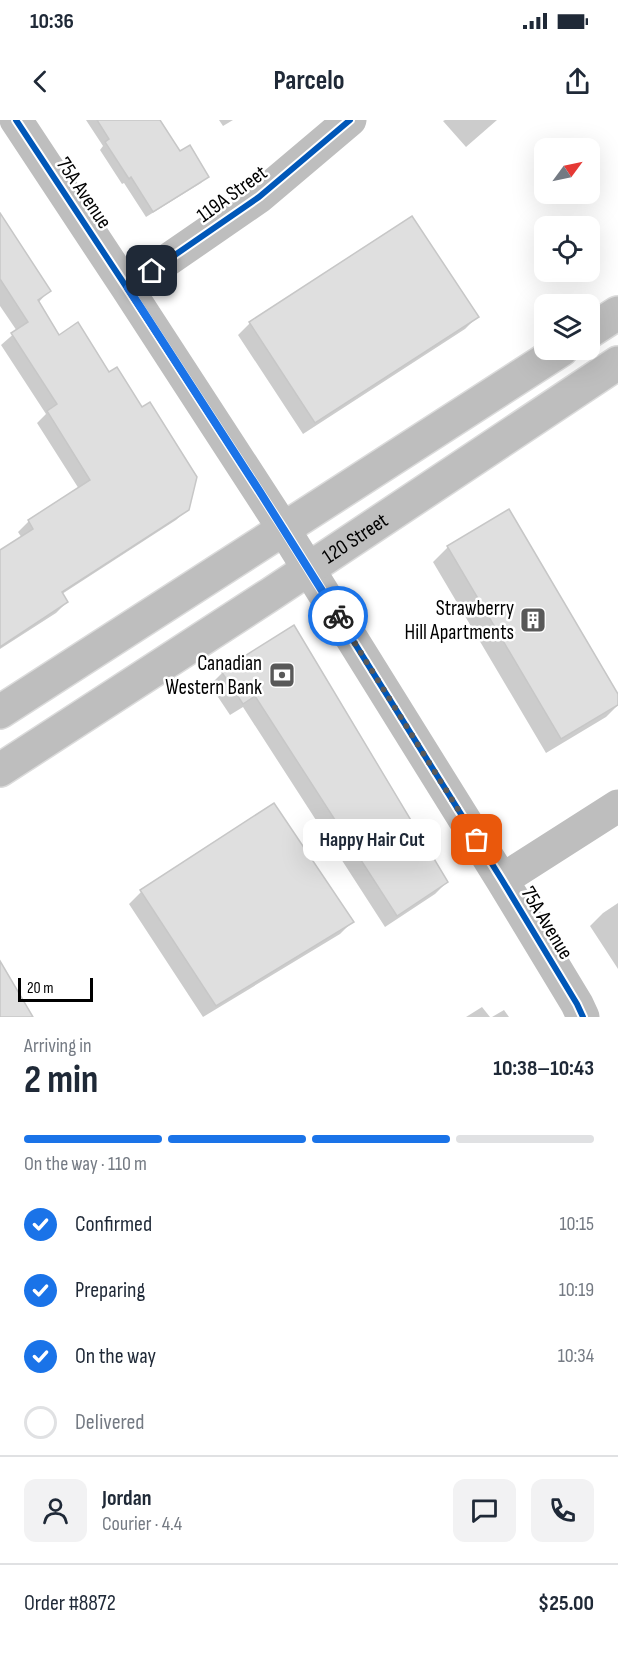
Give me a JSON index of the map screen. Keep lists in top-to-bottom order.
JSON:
{
  "streets": {
    "street": ["75A Avenue", "119A Street", "120 Street"]
  },
  "crossings": [
    ["75A Avenue", "119A Street"],
    ["75A Avenue", "120 Street"]
  ],
  "places": {
    "building": ["Strawberry Hill Apartments"],
    "bank": ["Canadian Western Bank"],
    "other": ["Happy Hair Cut"]
  },
  "scale_bar": "20 m",
  "north": "top right",
  "page": {
    "status": "10:36",
    "header": "Parcelo",
    "bubble": "Happy Hair Cut",
    "scale": "20 m",
    "heading": ["2 min", "Arriving in", "10:38–10:43"],
    "panel": [
      "Jordan",
      "Courier · 4.4",
      "Order #8872",
      "$25.00"
    ],
    "bar": "On the way · 110 m",
    "list": [
      ["Confirmed", "10:15"],
      ["Preparing", "10:19"],
      ["On the way", "10:34"],
      "Delivered"
    ]
  }
}
